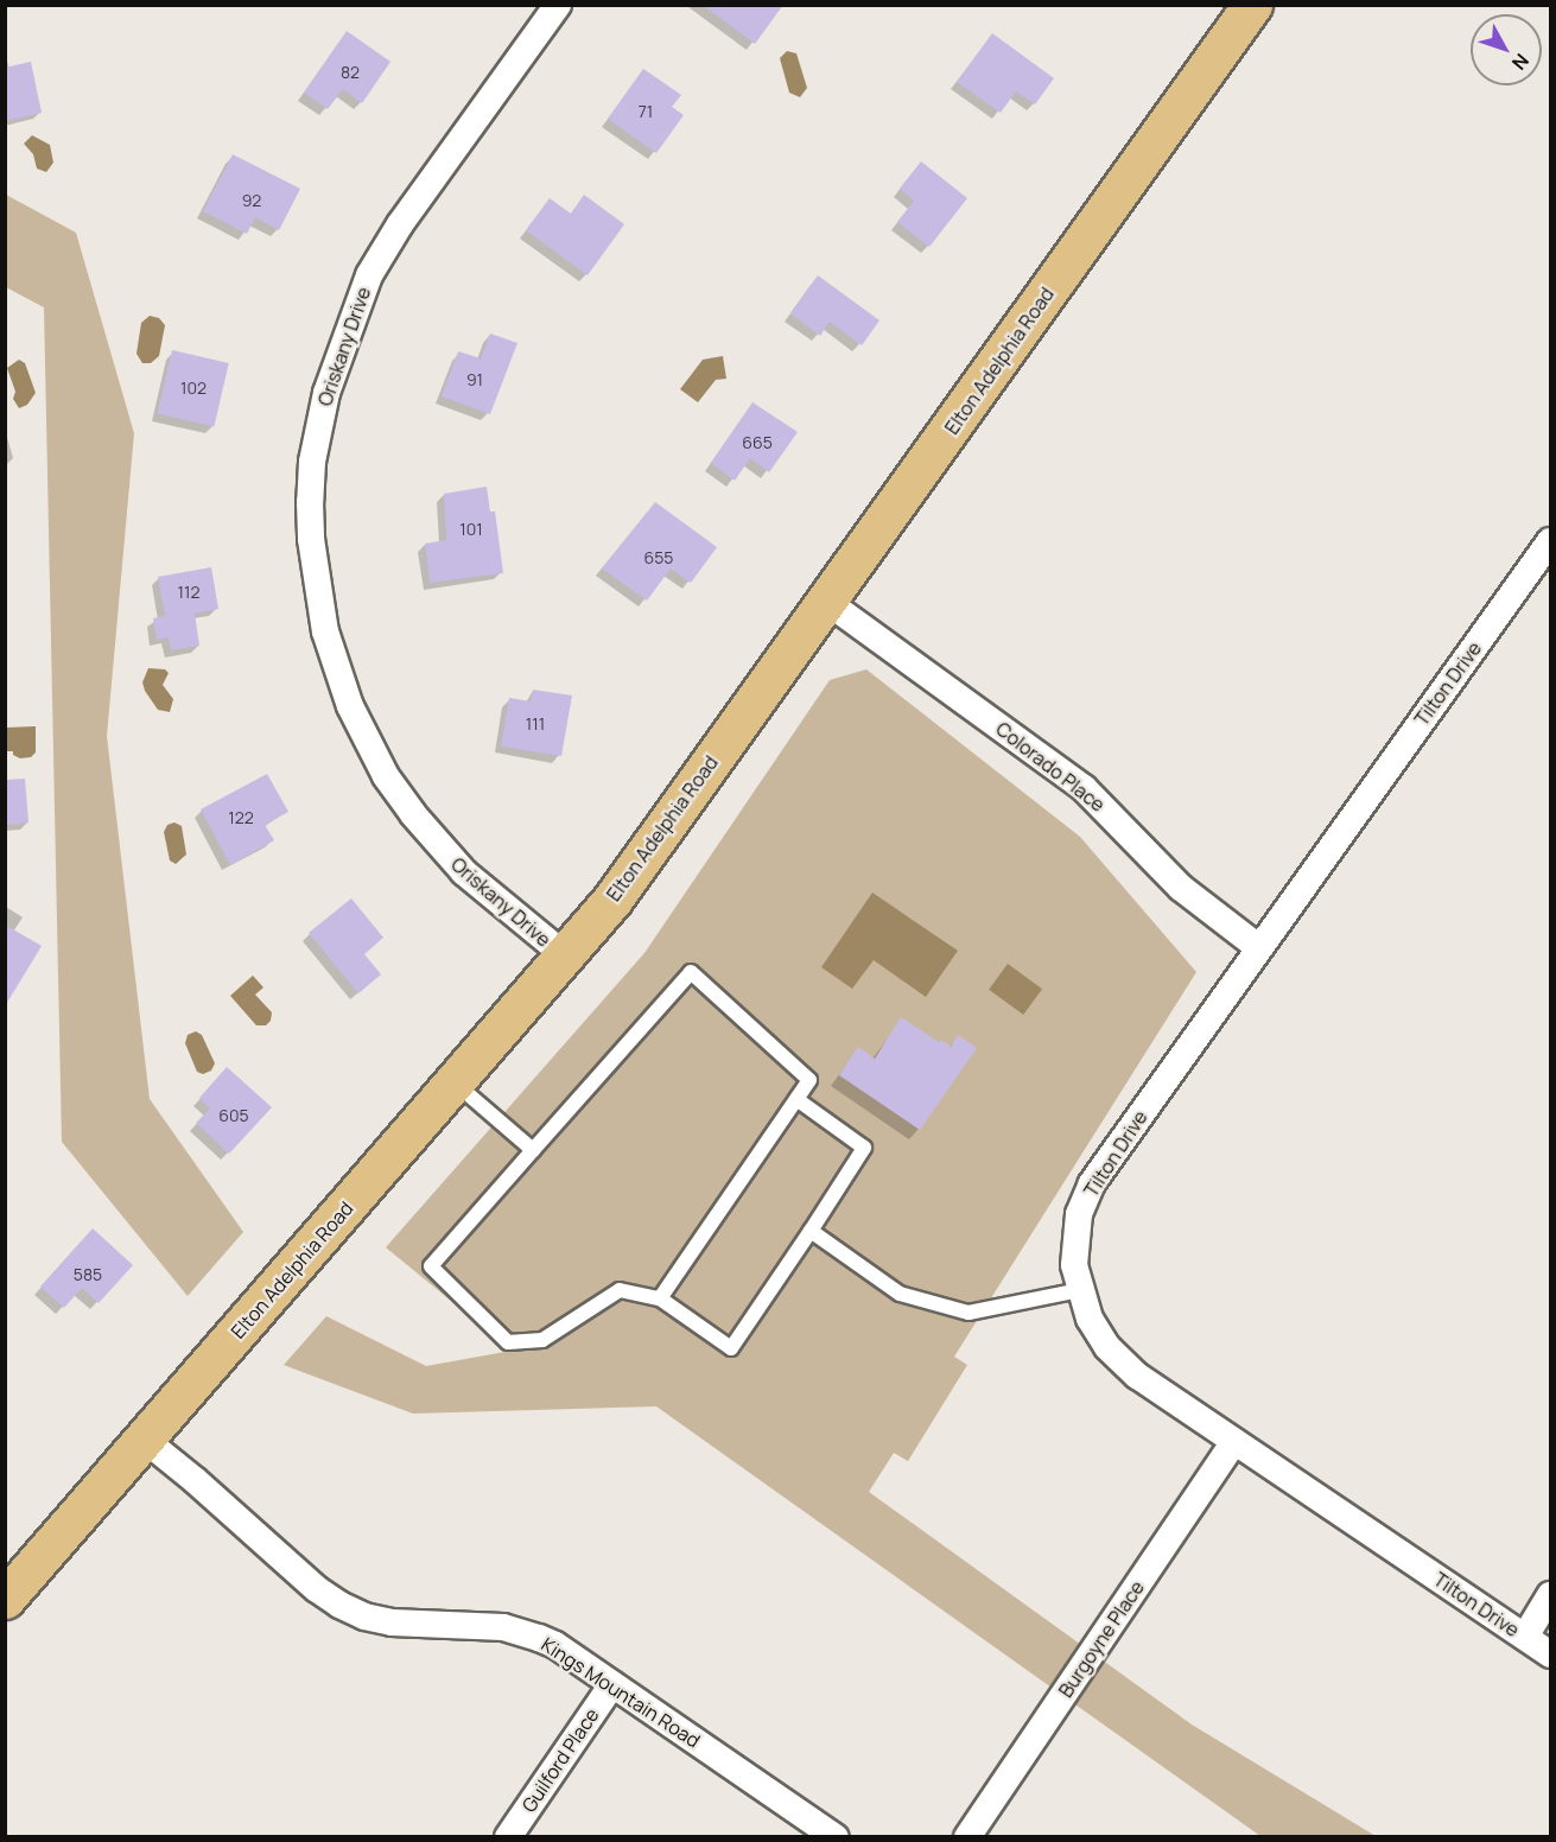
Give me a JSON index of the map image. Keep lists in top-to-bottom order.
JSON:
{
  "streets": {
    "main road": ["Elton Adelphia Road"],
    "street": [
      "Oriskany Drive",
      "Tilton Drive",
      "Colorado Place",
      "Burgoyne Place",
      "Kings Mountain Road",
      "Guilford Place"
    ]
  },
  "crossings": [
    ["Oriskany Drive", "Elton Adelphia Road"],
    ["Elton Adelphia Road", "Colorado Place"],
    ["Elton Adelphia Road", "Kings Mountain Road"],
    ["Tilton Drive", "Colorado Place"],
    ["Tilton Drive", "Burgoyne Place"],
    ["Kings Mountain Road", "Guilford Place"]
  ],
  "house_numbers": [
    "82",
    "71",
    "92",
    "91",
    "102",
    "665",
    "101",
    "655",
    "112",
    "111",
    "122",
    "605",
    "585"
  ],
  "north": "bottom right"
}
